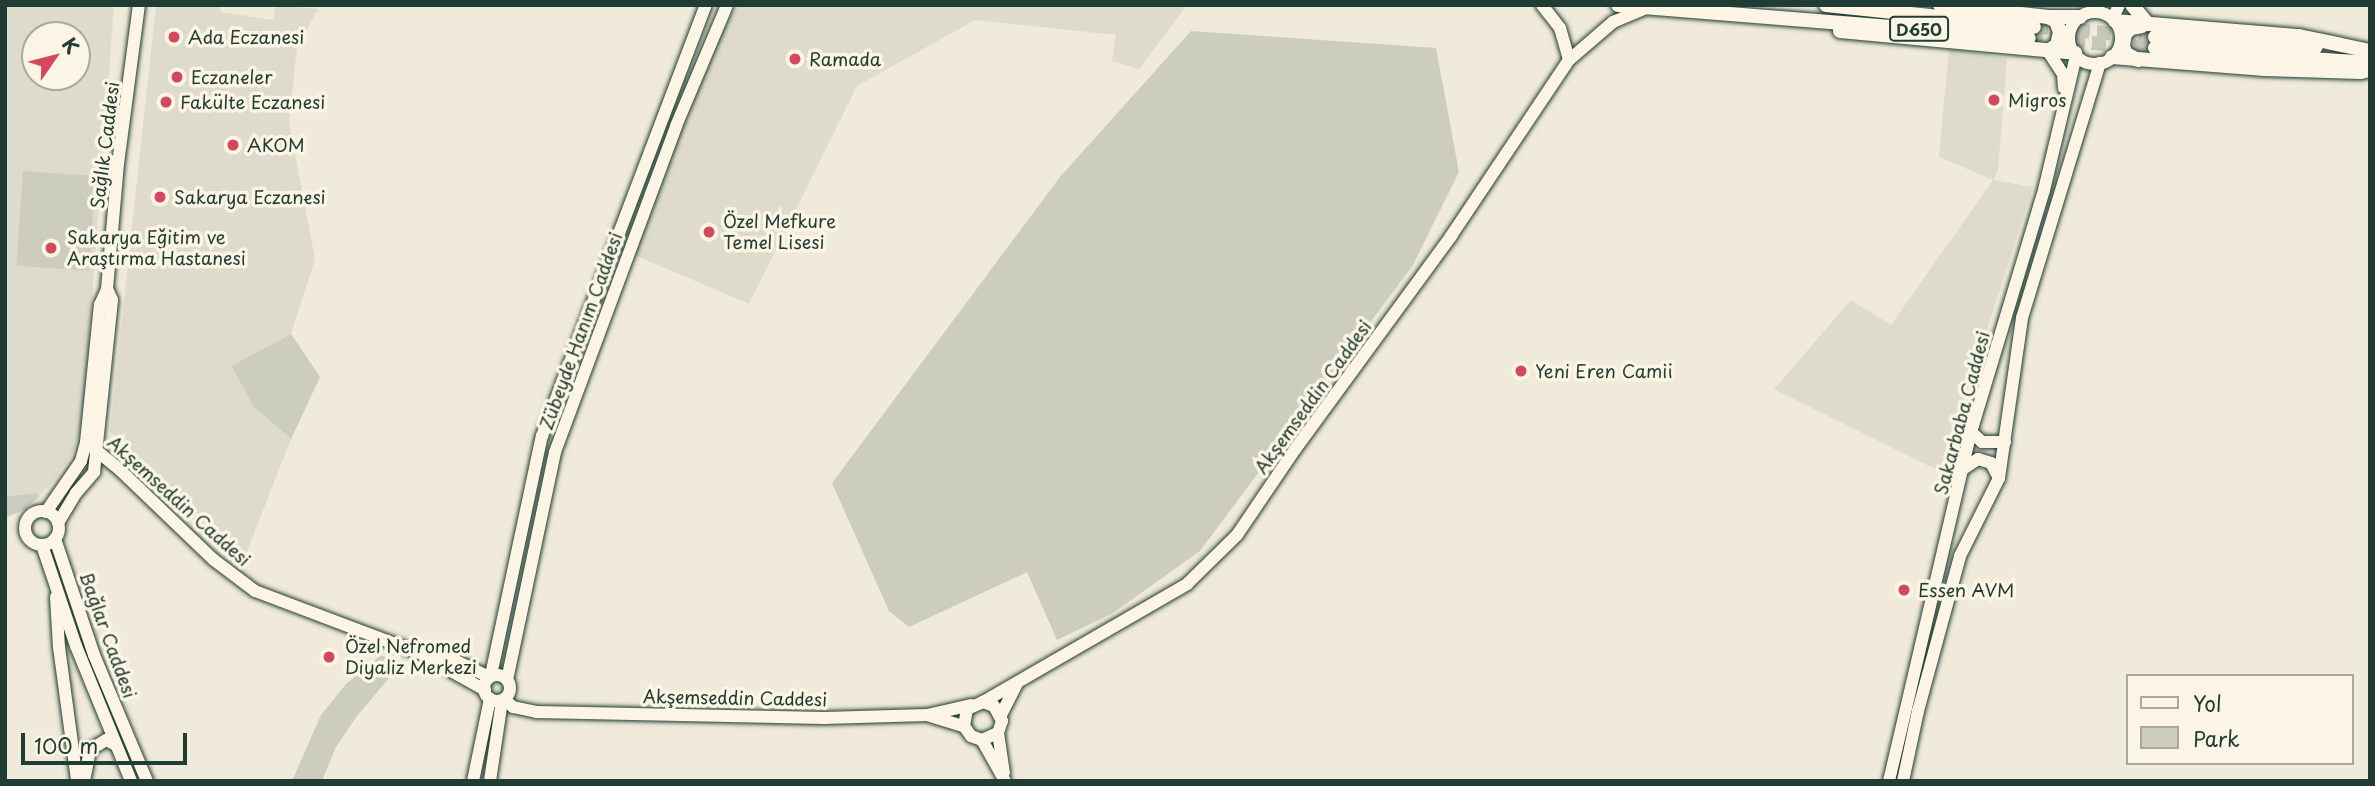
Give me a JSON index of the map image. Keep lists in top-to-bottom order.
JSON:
{
  "streets": {
    "main road": [
      "D650",
      "Sağlık Caddesi",
      "Zübeyde Hanım Caddesi",
      "Akşemseddin Caddesi",
      "Sakarbaba Caddesi",
      "Bağlar Caddesi"
    ]
  },
  "crossings": [
    ["D650", "Akşemseddin Caddesi"],
    ["Sağlık Caddesi", "Akşemseddin Caddesi"],
    ["Sağlık Caddesi", "Bağlar Caddesi"],
    ["Zübeyde Hanım Caddesi", "Akşemseddin Caddesi"]
  ],
  "places": [
    "Ada Eczanesi",
    "Ramada",
    "Eczaneler",
    "Migros",
    "Fakülte Eczanesi",
    "AKOM",
    "Sakarya Eczanesi",
    "Özel Mefkure Temel Lisesi",
    "Sakarya Eğitim ve Araştırma Hastanesi",
    "Yeni Eren Camii",
    "Essen AVM",
    "Özel Nefromed Diyaliz Merkezi"
  ],
  "legend": ["Yol", "Park"],
  "scale_bar": "100 m",
  "north": "top right"
}
